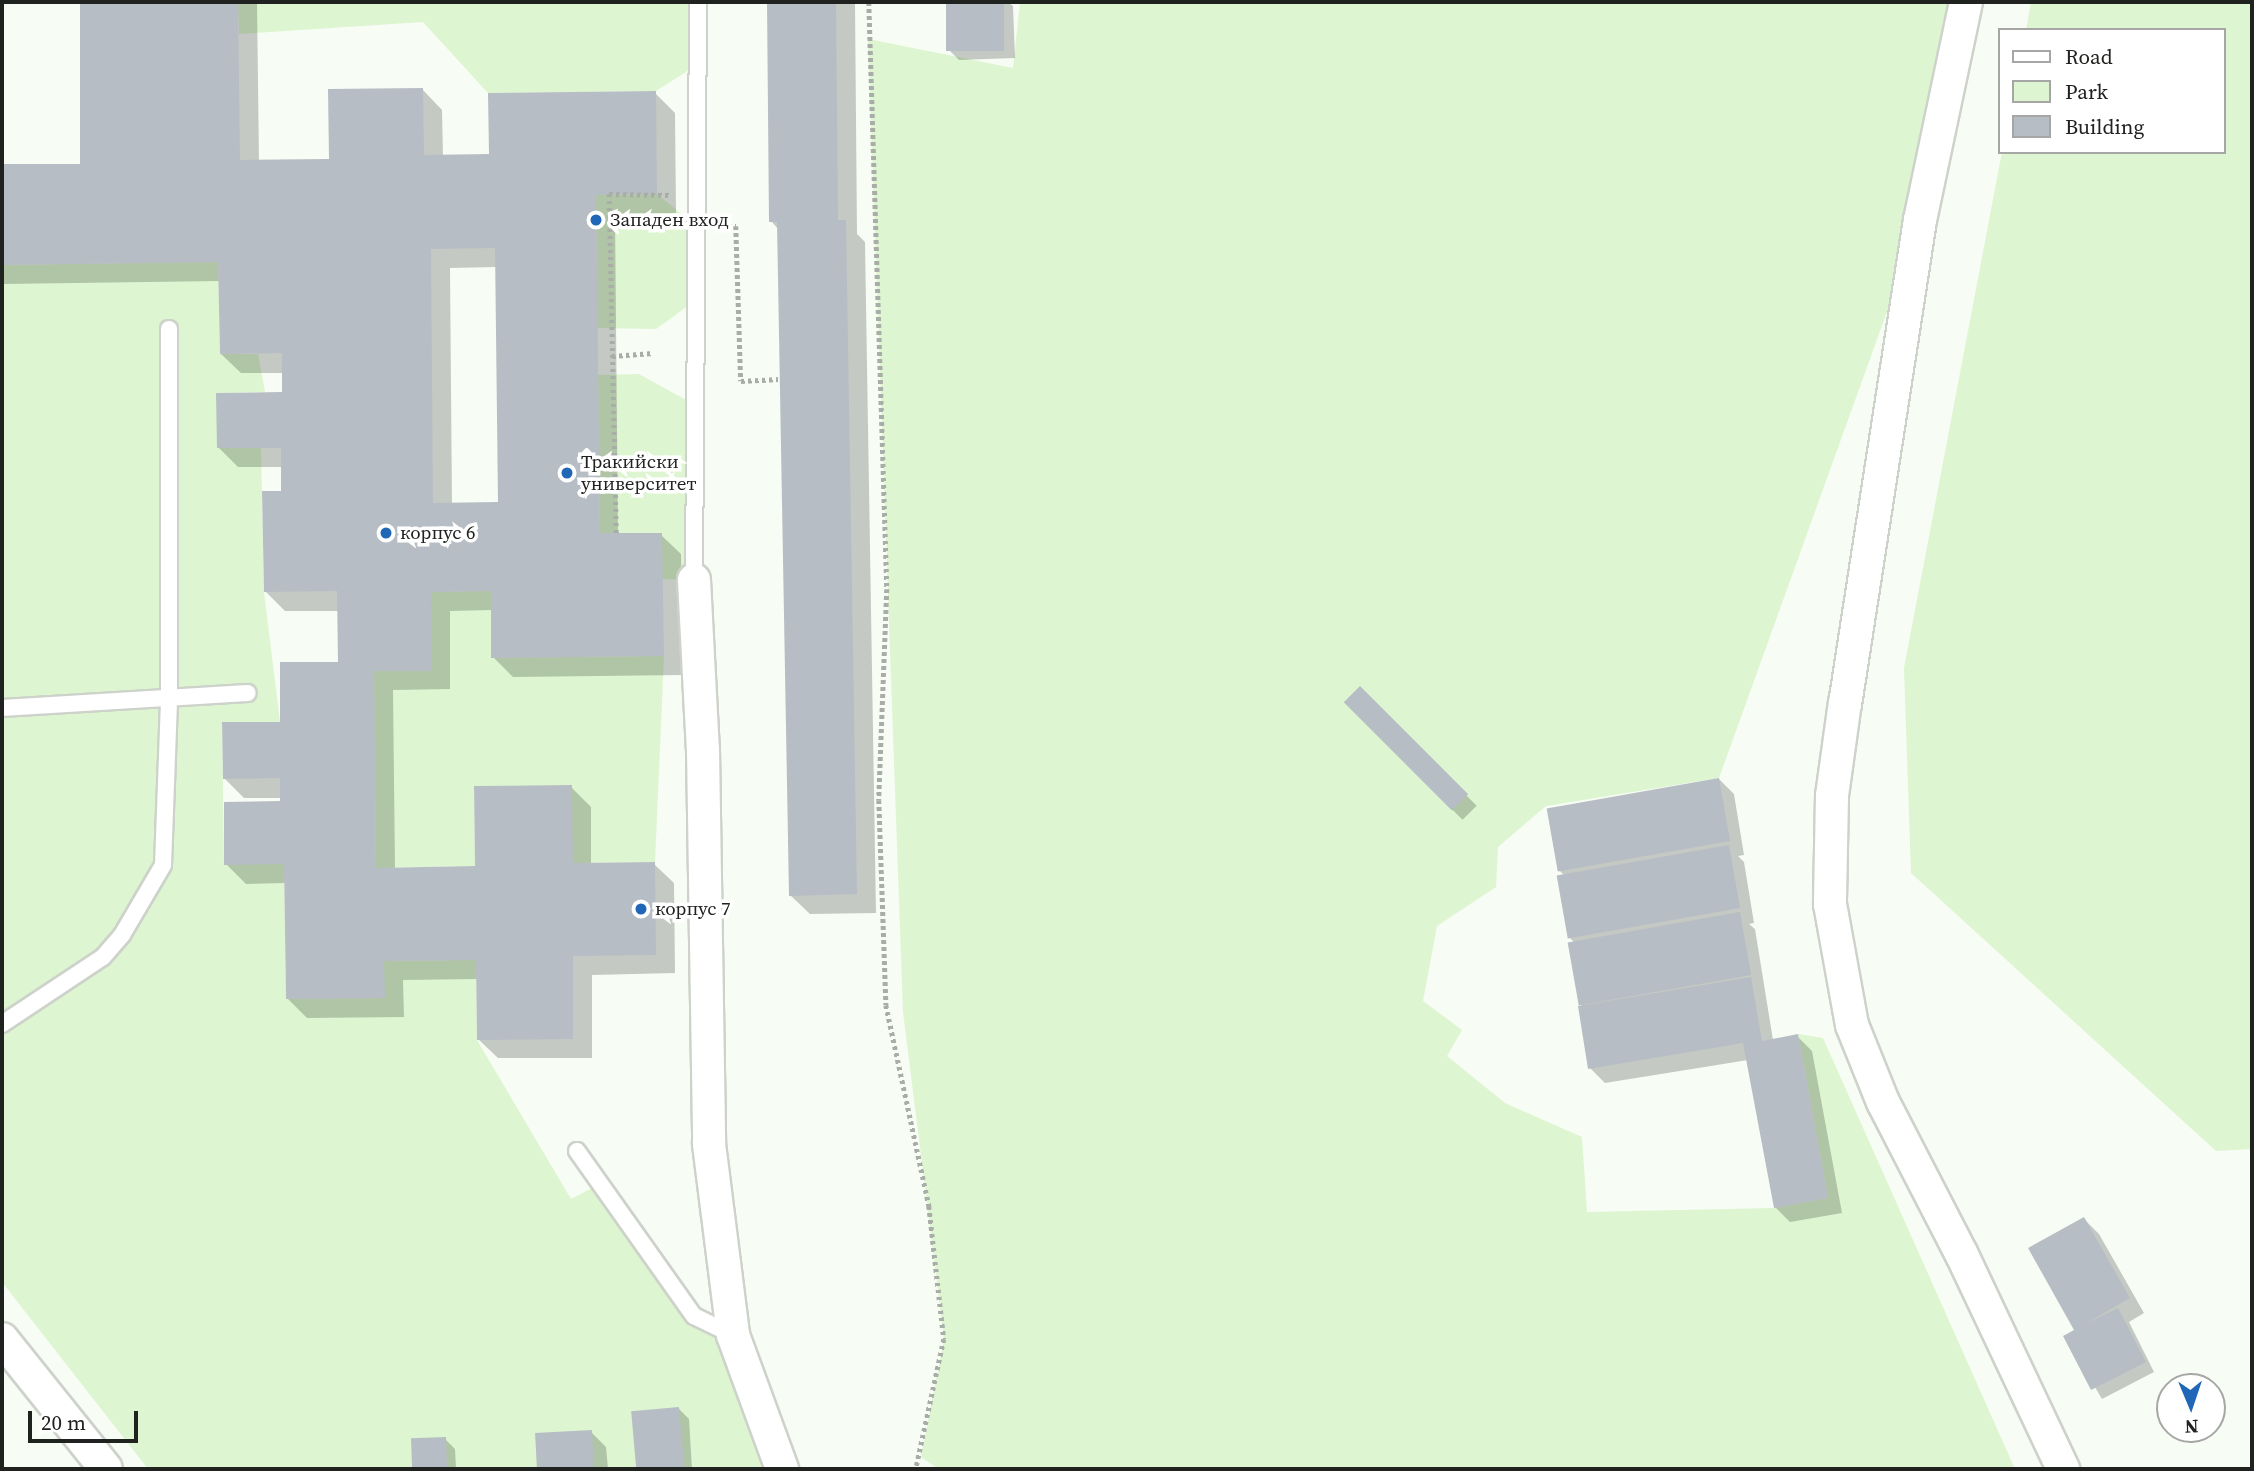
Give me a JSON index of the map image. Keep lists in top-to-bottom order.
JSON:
{
  "places": [
    "Западен вход",
    "Тракийски университет",
    "корпус 6",
    "корпус 7"
  ],
  "legend": ["Road", "Park", "Building"],
  "scale_bar": "20 m",
  "north": "bottom"
}
